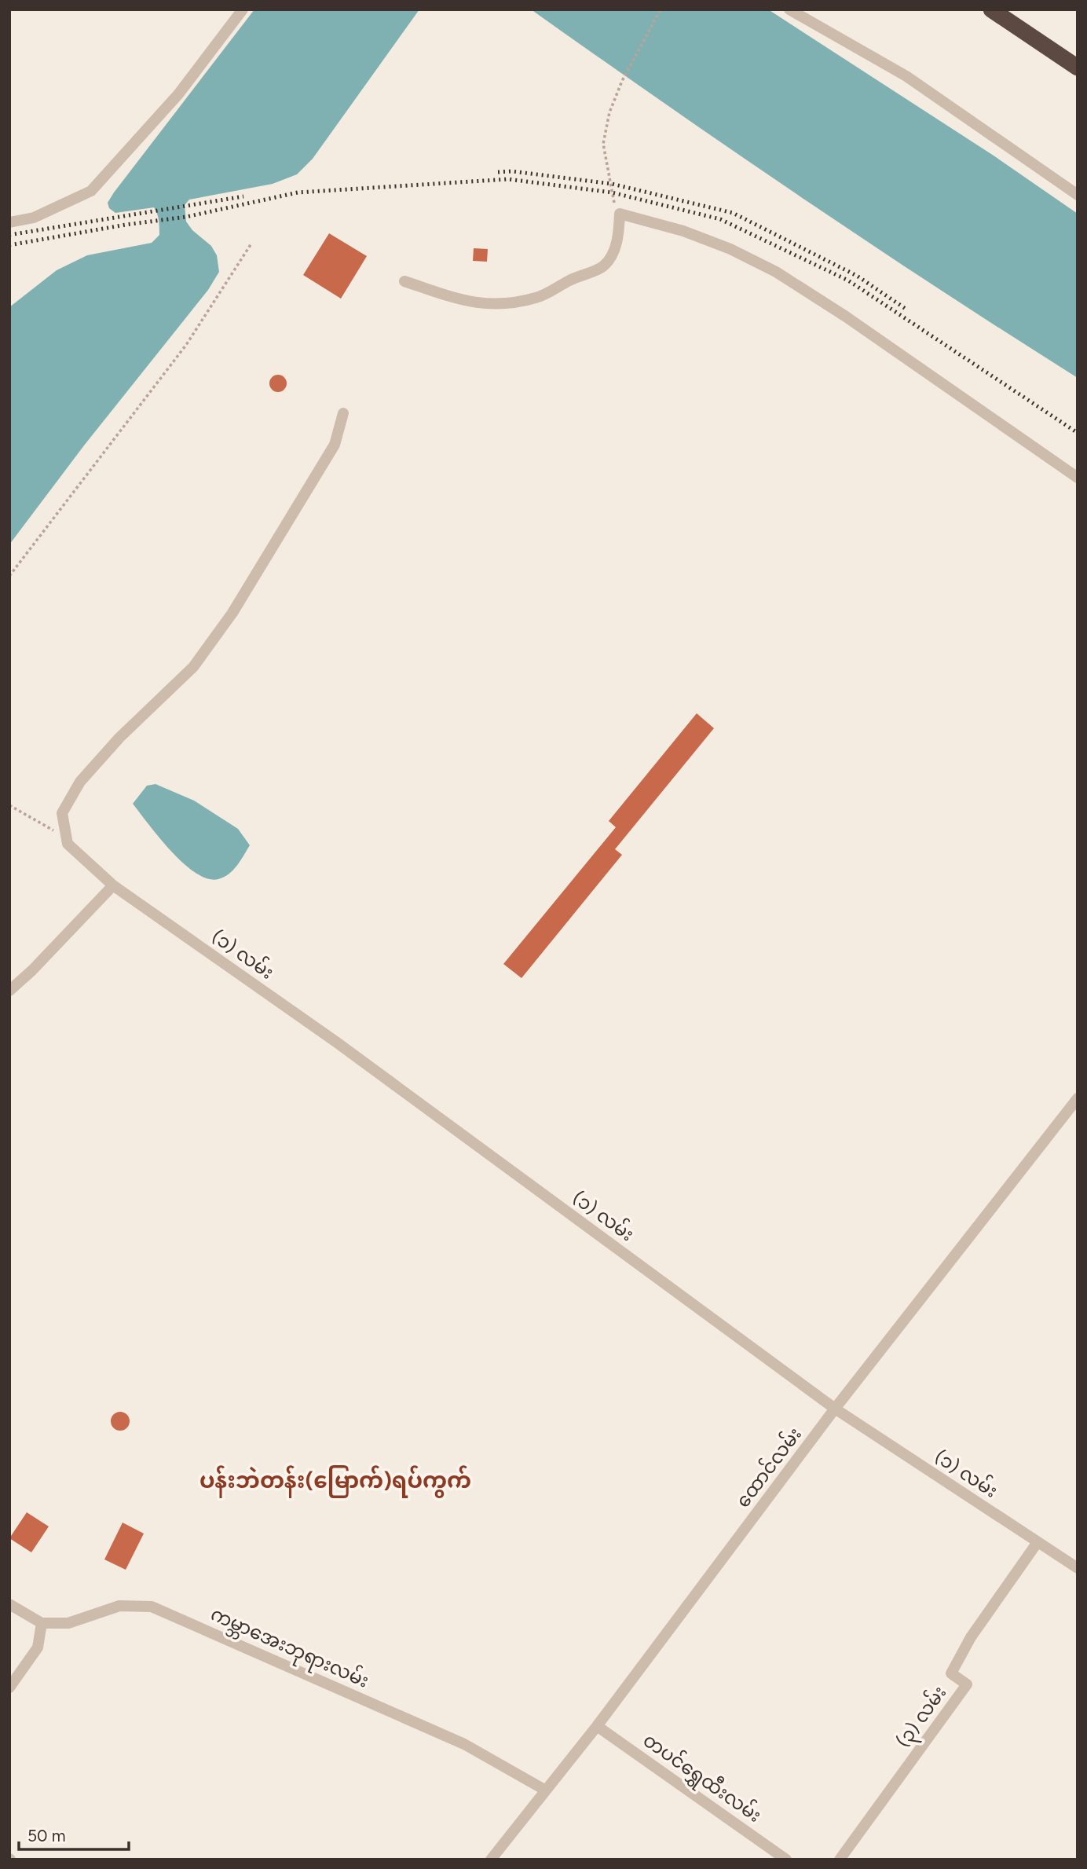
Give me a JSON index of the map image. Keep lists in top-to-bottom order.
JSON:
{
  "streets": {
    "street": [
      "(၁) လမ်း",
      "ထောင်လမ်း",
      "ကမ္ဘာအေးဘုရားလမ်း",
      "(၃) လမ်း",
      "တပင်ရွှေထီးလမ်း"
    ]
  },
  "crossings": [
    ["(၁) လမ်း", "ထောင်လမ်း"],
    ["(၁) လမ်း", "(၃) လမ်း"],
    ["ထောင်လမ်း", "ကမ္ဘာအေးဘုရားလမ်း"],
    ["ထောင်လမ်း", "တပင်ရွှေထီးလမ်း"]
  ],
  "districts": ["ပန်းဘဲတန်း(မြောက်)ရပ်ကွက်"],
  "scale_bar": "50 m"
}
